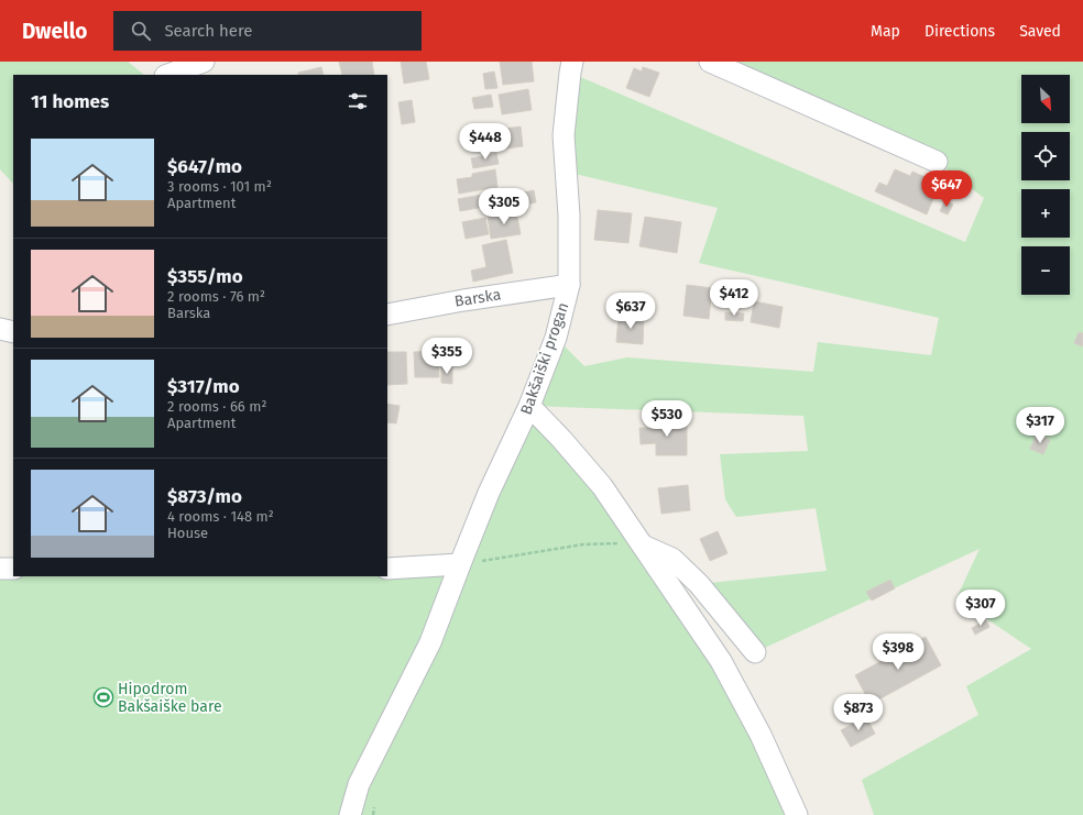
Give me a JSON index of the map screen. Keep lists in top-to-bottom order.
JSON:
{
  "streets": {
    "street": ["Barska", "Bakšaiški progan"]
  },
  "crossings": [
    ["Barska", "Bakšaiški progan"]
  ],
  "places": {
    "sports": ["Hipodrom Bakšaiške bare"]
  },
  "north": "bottom right",
  "page": {
    "header": "Dwello",
    "search": "Search here",
    "nav": ["Map", "Directions", "Saved"],
    "map_buttons": ["+", "−"],
    "heading": "11 homes",
    "price": [
      "$448",
      "$647",
      "$305",
      "$412",
      "$637",
      "$355",
      "$530",
      "$317",
      "$307",
      "$398",
      "$873"
    ],
    "list": [
      {
        "name": "$647/mo",
        "note": "3 rooms · 101 m² · Apartment"
      },
      {
        "name": "$355/mo",
        "note": "2 rooms · 76 m² · Barska"
      },
      {
        "name": "$317/mo",
        "note": "2 rooms · 66 m² · Apartment"
      },
      {
        "name": "$873/mo",
        "note": "4 rooms · 148 m² · House"
      }
    ]
  }
}
